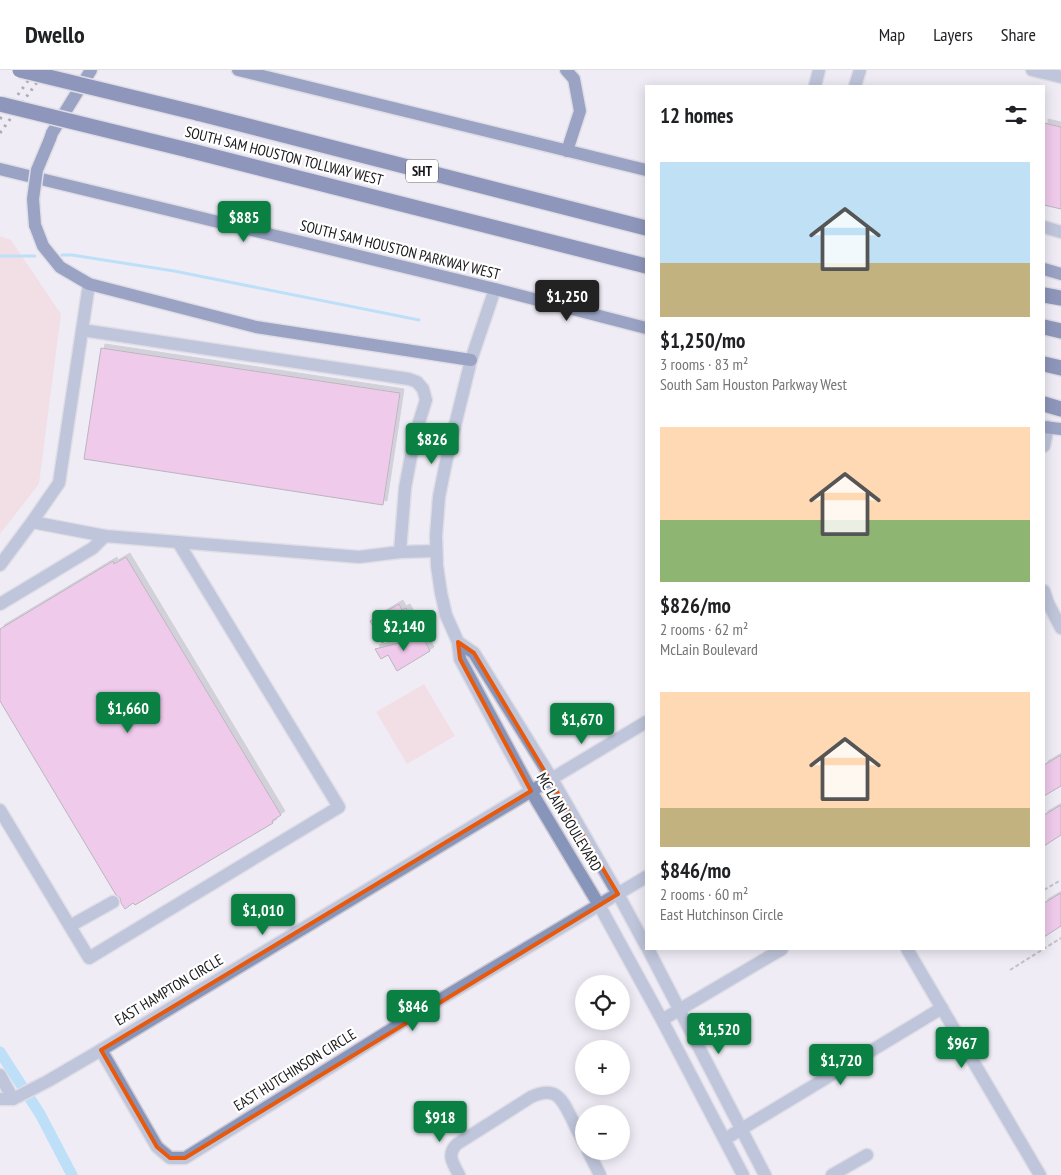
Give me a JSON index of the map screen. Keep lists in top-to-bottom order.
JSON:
{
  "streets": {
    "highway": ["SOUTH SAM HOUSTON TOLLWAY WEST", "SHT"],
    "main road": ["SOUTH SAM HOUSTON PARKWAY WEST"],
    "street": ["MC LAIN BOULEVARD", "EAST HAMPTON CIRCLE", "EAST HUTCHINSON CIRCLE"]
  },
  "crossings": [
    ["MC LAIN BOULEVARD", "EAST HAMPTON CIRCLE"],
    ["MC LAIN BOULEVARD", "EAST HUTCHINSON CIRCLE"],
    ["EAST HAMPTON CIRCLE", "EAST HUTCHINSON CIRCLE"]
  ],
  "page": {
    "header": "Dwello",
    "nav": ["Map", "Layers", "Share"],
    "heading": "12 homes",
    "list": [
      {
        "name": "$1,250/mo",
        "note": "3 rooms · 83 m² · South Sam Houston Parkway West"
      },
      {
        "name": "$826/mo",
        "note": "2 rooms · 62 m² · McLain Boulevard"
      },
      {
        "name": "$846/mo",
        "note": "2 rooms · 60 m² · East Hutchinson Circle"
      }
    ],
    "price": [
      "$885",
      "$1,250",
      "$826",
      "$2,140",
      "$1,660",
      "$1,670",
      "$1,010",
      "$846",
      "$1,520",
      "$967",
      "$1,720",
      "$918"
    ],
    "map_buttons": ["+", "−"]
  }
}
